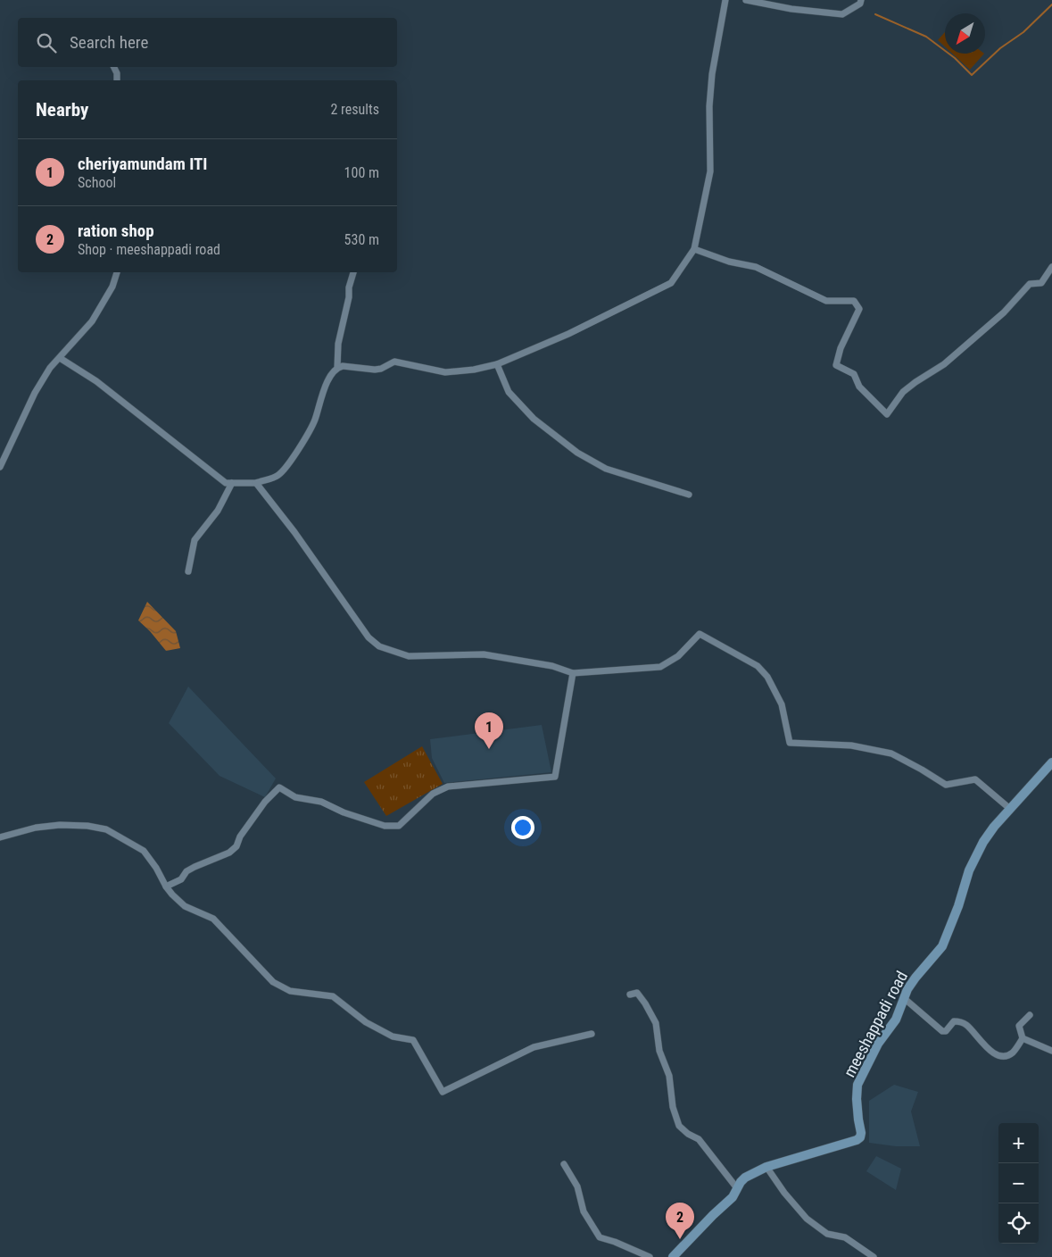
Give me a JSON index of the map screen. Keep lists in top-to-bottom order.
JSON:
{
  "streets": {
    "street": ["meeshappadi road"]
  },
  "north": "bottom left",
  "page": {
    "search": "Search here",
    "heading": ["Nearby", "2 results"],
    "list": [
      {
        "mark": "1",
        "name": "cheriyamundam ITI",
        "note": "School",
        "value": "100 m"
      },
      {
        "mark": "2",
        "name": "ration shop",
        "note": "Shop · meeshappadi road",
        "value": "530 m"
      }
    ],
    "pins": ["1", "2"],
    "map_buttons": ["+", "−"]
  }
}
